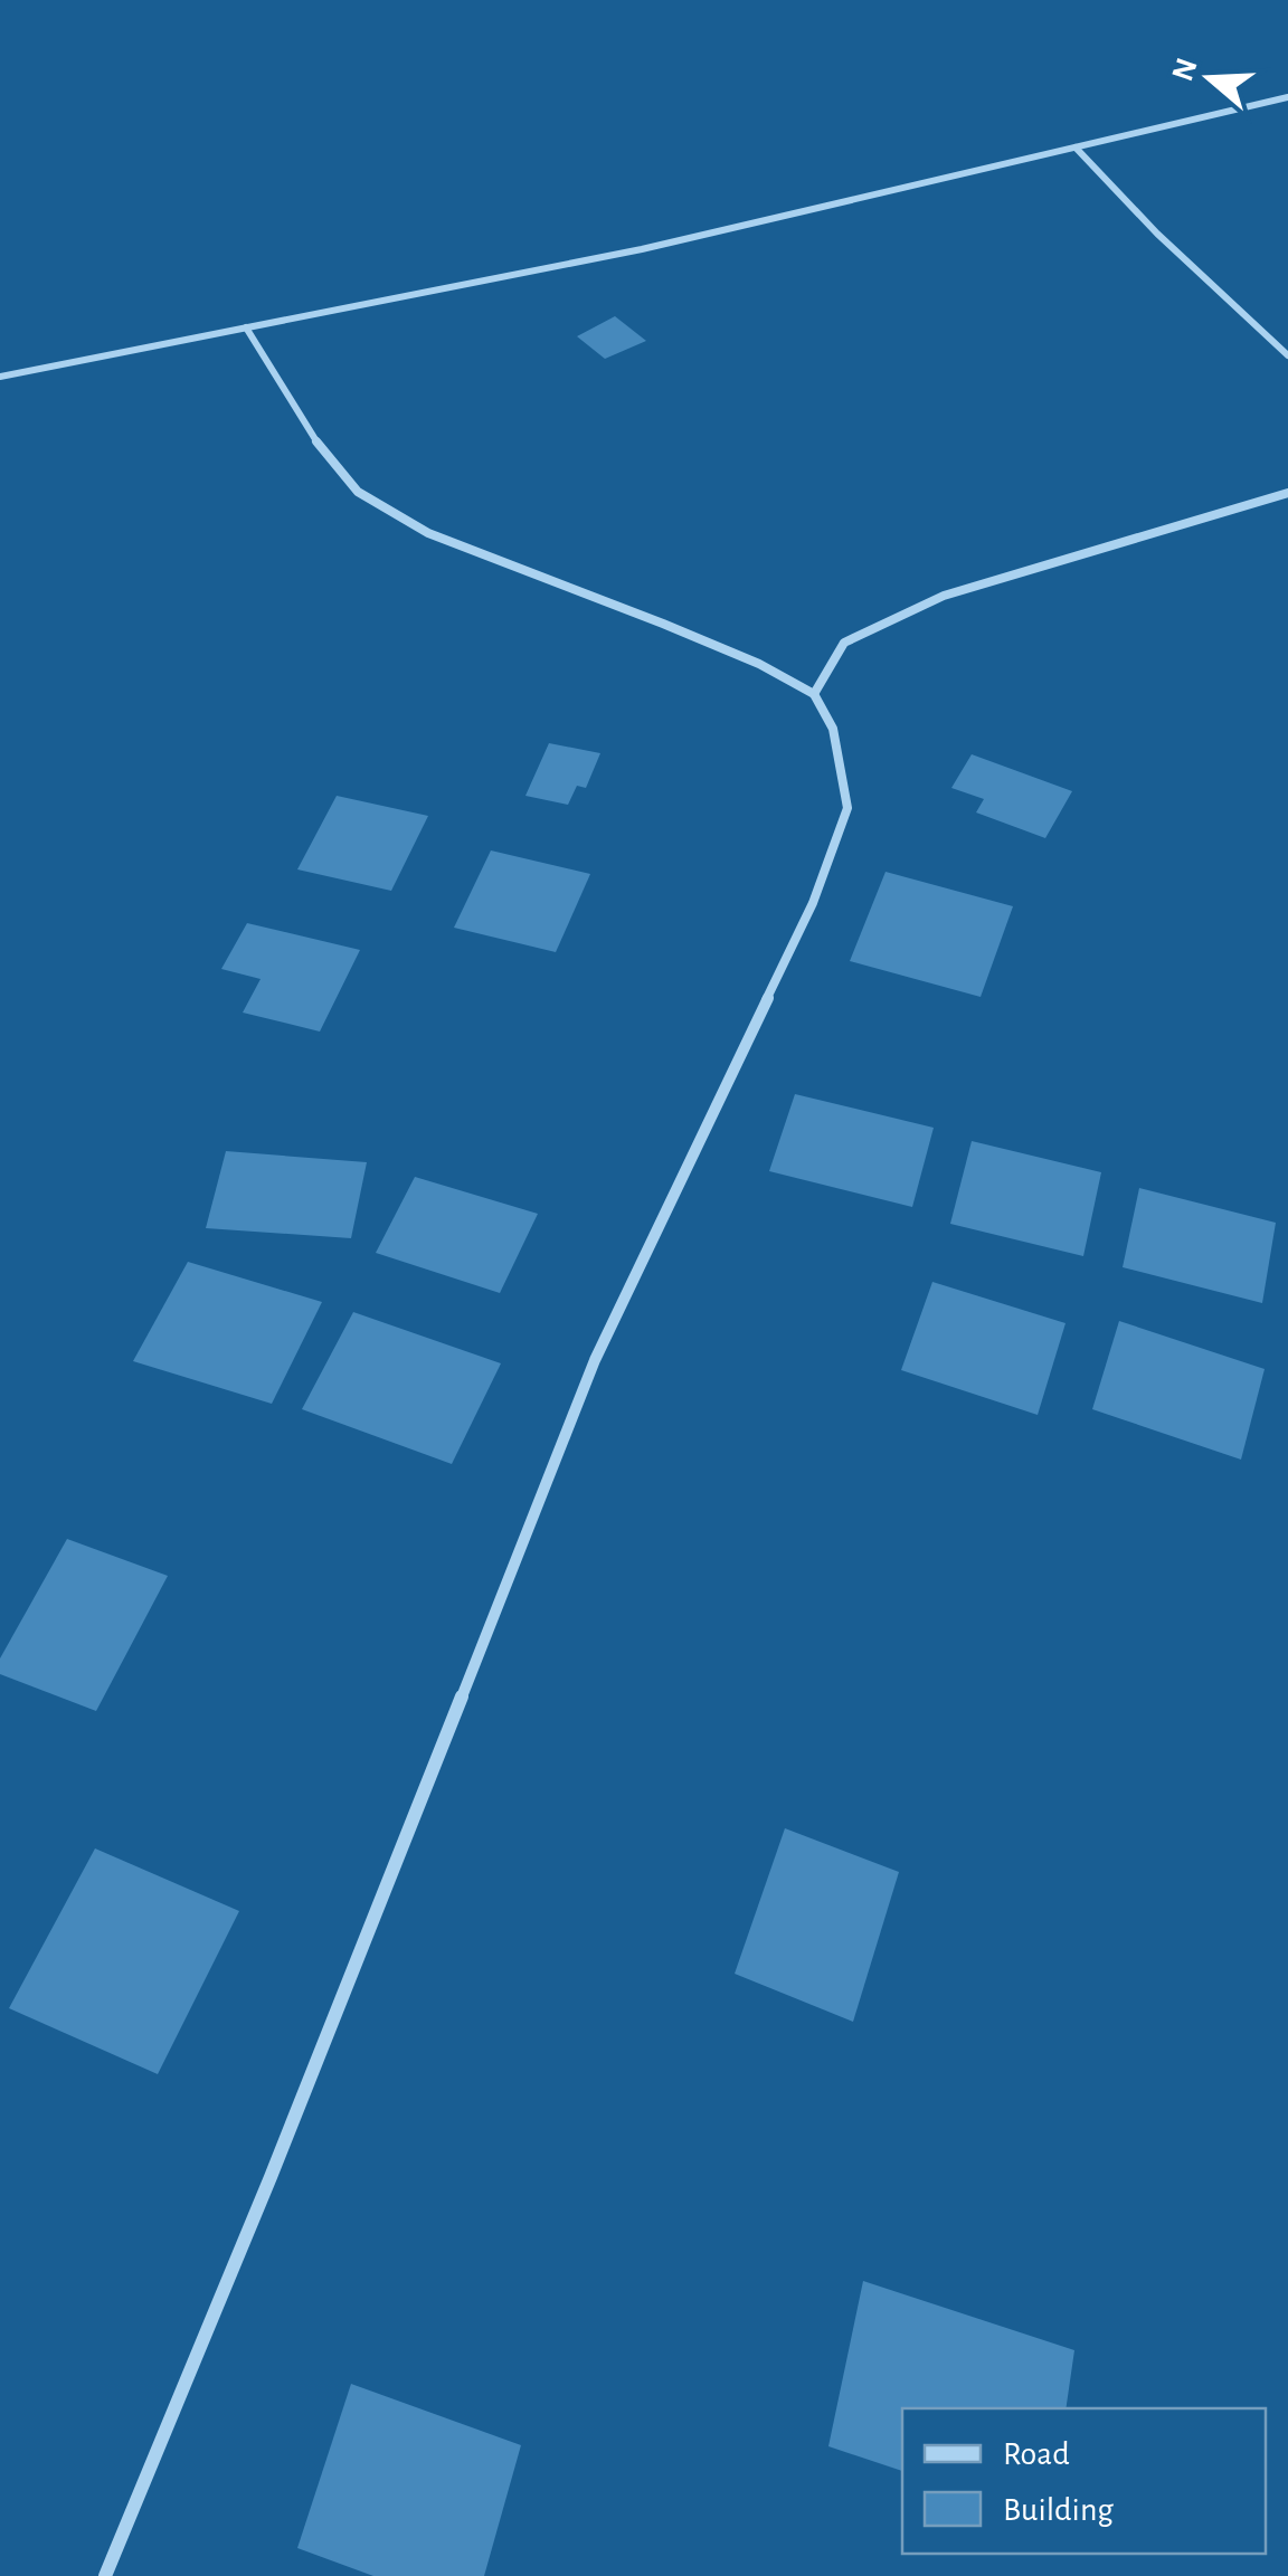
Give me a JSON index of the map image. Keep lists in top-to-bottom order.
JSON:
{
  "legend": ["Road", "Building"],
  "north": "left"
}
